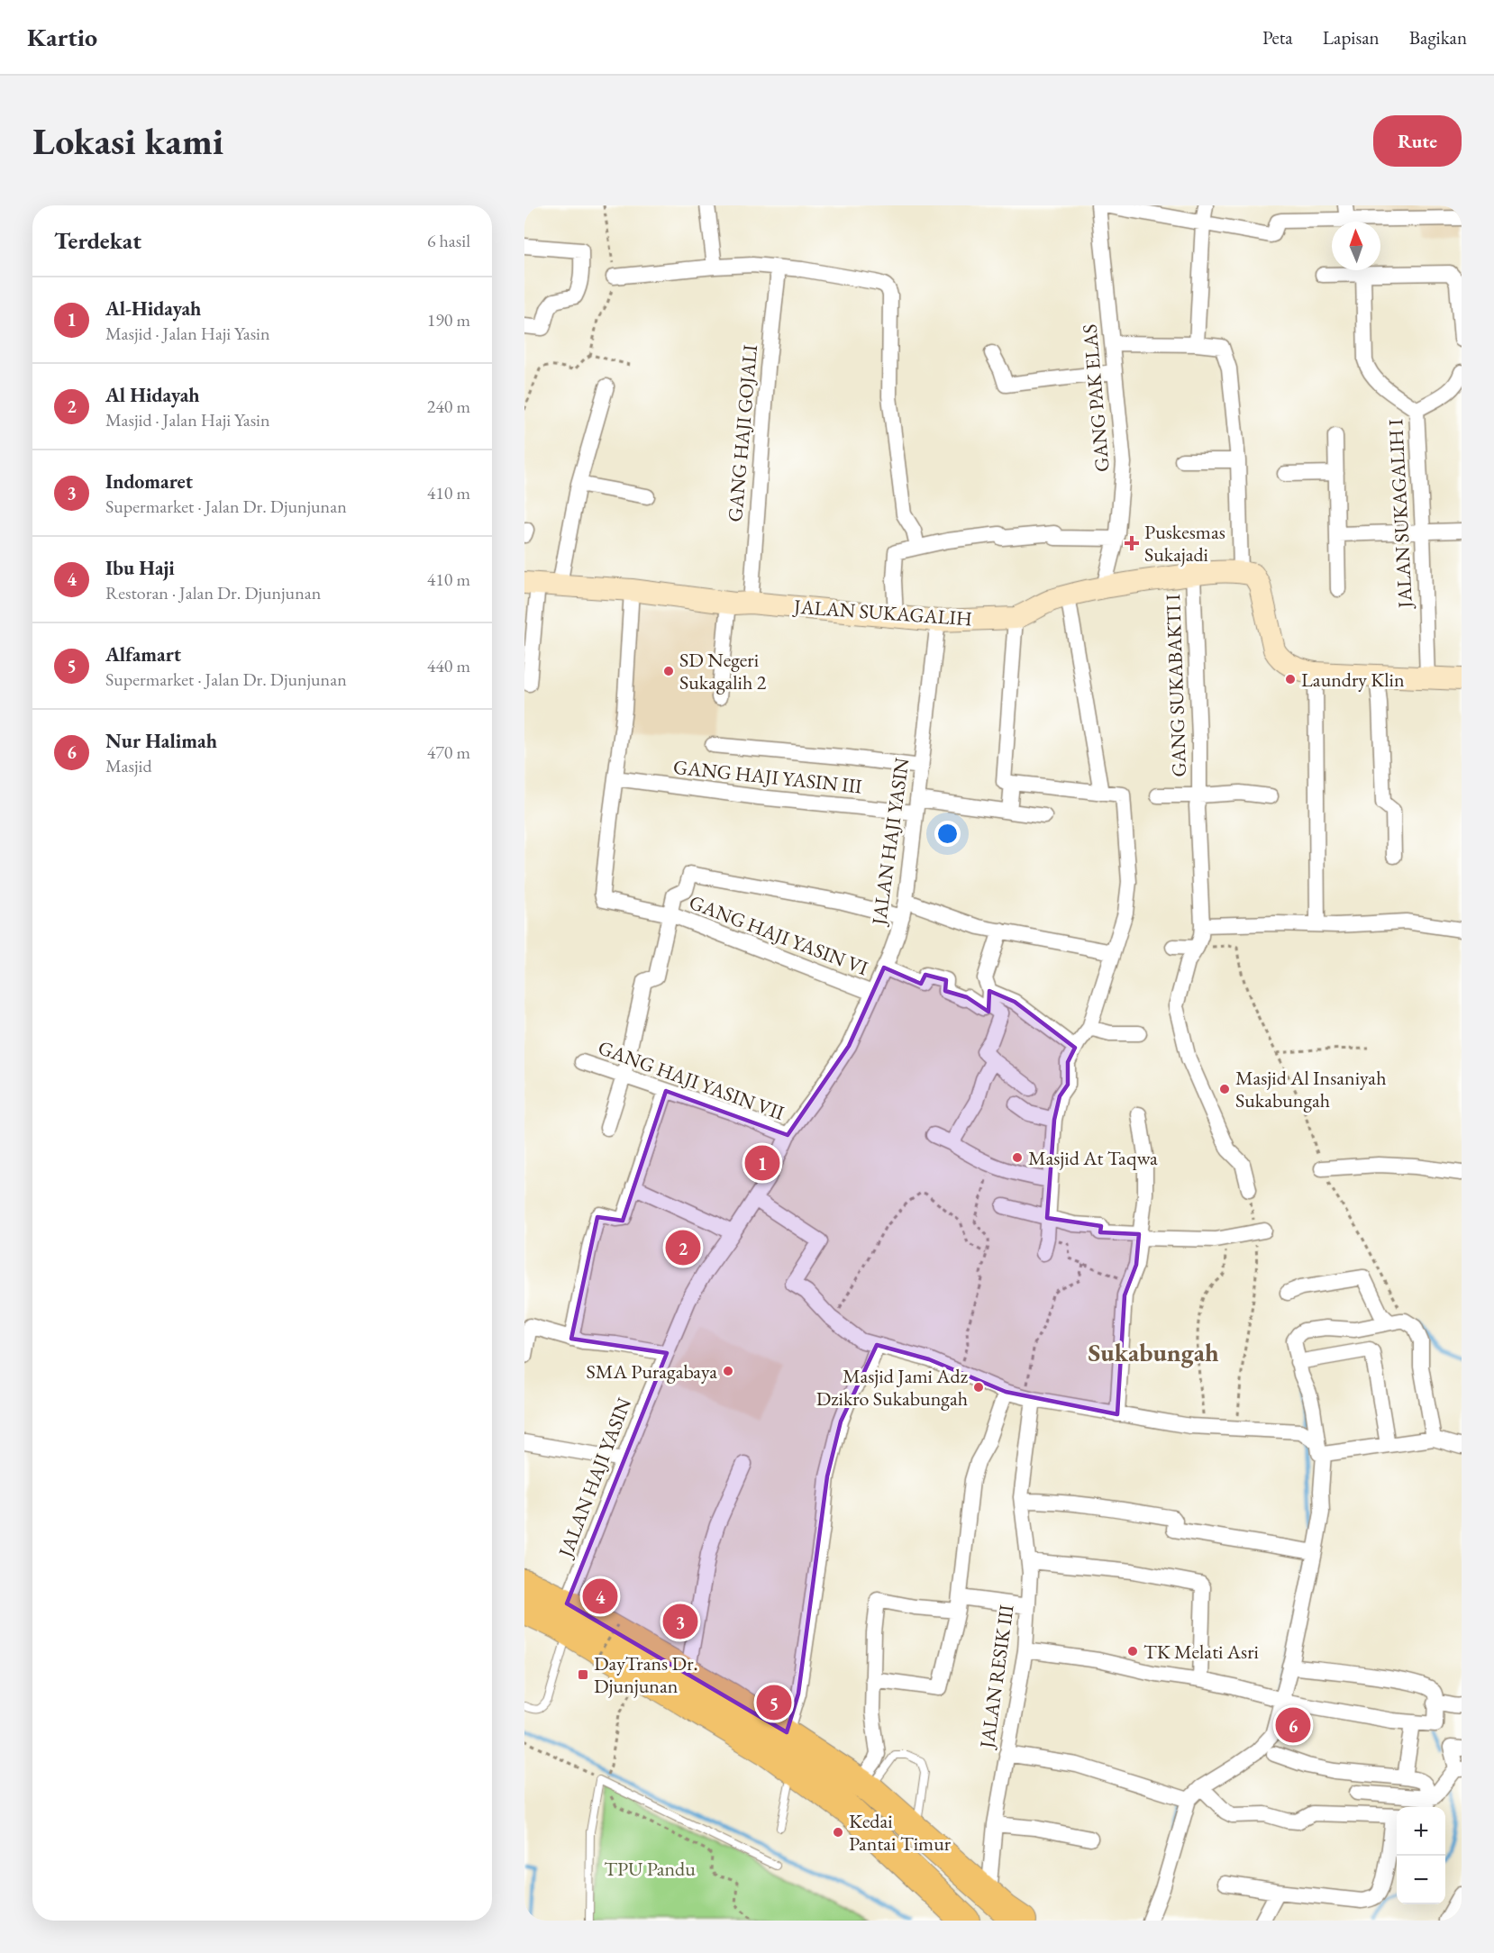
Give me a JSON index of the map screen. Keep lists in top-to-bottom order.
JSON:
{
  "streets": {
    "street": [
      "GANG PAK ELAS",
      "GANG HAJI GOJALI",
      "JALAN SUKAGALIH I",
      "JALAN SUKAGALIH",
      "GANG SUKABAKTI I",
      "GANG HAJI YASIN III",
      "JALAN HAJI YASIN",
      "GANG HAJI YASIN VI",
      "GANG HAJI YASIN VII",
      "JALAN RESIK III"
    ]
  },
  "crossings": [
    ["GANG PAK ELAS", "JALAN SUKAGALIH"],
    ["GANG HAJI GOJALI", "JALAN SUKAGALIH"],
    ["JALAN SUKAGALIH", "GANG SUKABAKTI I"],
    ["JALAN SUKAGALIH", "JALAN HAJI YASIN"],
    ["GANG HAJI YASIN III", "JALAN HAJI YASIN"],
    ["GANG HAJI YASIN III", "GANG HAJI YASIN VI"],
    ["JALAN HAJI YASIN", "GANG HAJI YASIN VI"],
    ["JALAN HAJI YASIN", "GANG HAJI YASIN VII"]
  ],
  "districts": ["Sukabungah"],
  "parks": ["TPU Pandu"],
  "places": {
    "health": ["Puskesmas Sukajadi"],
    "other": [
      "SD Negeri Sukagalih 2",
      "Laundry Klin",
      "Masjid Al Insaniyah Sukabungah",
      "Masjid At Taqwa",
      "SMA Puragabaya",
      "Masjid Jami Adz Dzikro Sukabungah",
      "TK Melati Asri",
      "Kedai Pantai Timur"
    ],
    "transit": ["DayTrans Dr. Djunjunan"]
  },
  "north": "top",
  "page": {
    "header": "Kartio",
    "nav": ["Peta", "Lapisan", "Bagikan"],
    "buttons": "Rute",
    "title": "Lokasi kami",
    "heading": ["Terdekat", "6 hasil"],
    "list": [
      {
        "mark": "1",
        "name": "Al-Hidayah",
        "note": "Masjid · Jalan Haji Yasin",
        "value": "190 m"
      },
      {
        "mark": "2",
        "name": "Al Hidayah",
        "note": "Masjid · Jalan Haji Yasin",
        "value": "240 m"
      },
      {
        "mark": "3",
        "name": "Indomaret",
        "note": "Supermarket · Jalan Dr. Djunjunan",
        "value": "410 m"
      },
      {
        "mark": "4",
        "name": "Ibu Haji",
        "note": "Restoran · Jalan Dr. Djunjunan",
        "value": "410 m"
      },
      {
        "mark": "5",
        "name": "Alfamart",
        "note": "Supermarket · Jalan Dr. Djunjunan",
        "value": "440 m"
      },
      {
        "mark": "6",
        "name": "Nur Halimah",
        "note": "Masjid",
        "value": "470 m"
      }
    ],
    "pins": [
      "1",
      "2",
      "4",
      "3",
      "5",
      "6"
    ],
    "map_buttons": ["+", "−"]
  }
}
